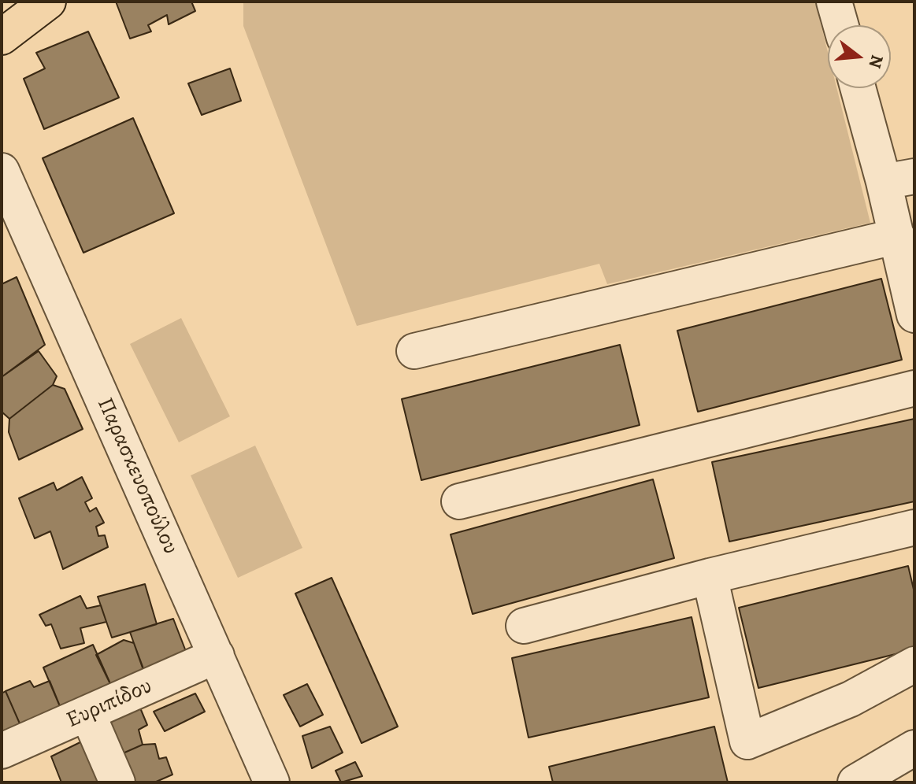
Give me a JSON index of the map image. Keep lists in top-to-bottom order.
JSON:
{
  "streets": {
    "street": ["Παρασκευοπούλου", "Ευριπίδου"]
  },
  "crossings": [
    ["Παρασκευοπούλου", "Ευριπίδου"]
  ],
  "north": "right"
}
